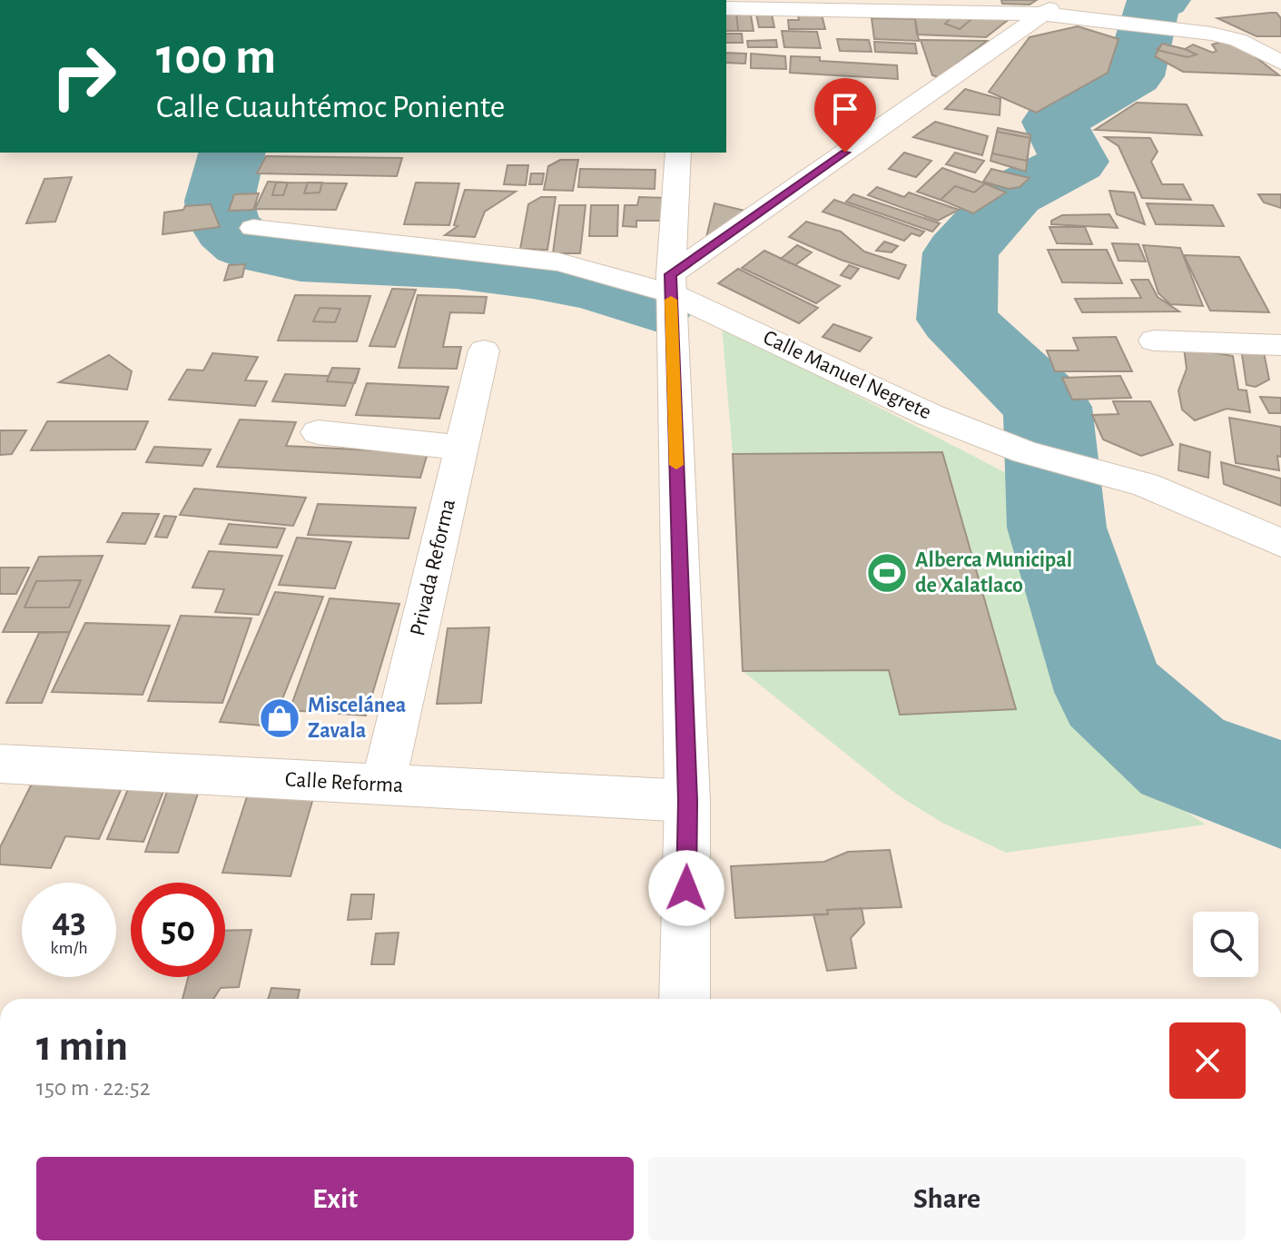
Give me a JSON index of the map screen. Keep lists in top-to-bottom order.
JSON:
{
  "streets": {
    "street": ["Calle Manuel Negrete", "Privada Reforma", "Calle Reforma"]
  },
  "crossings": [
    ["Privada Reforma", "Calle Reforma"]
  ],
  "places": {
    "sports": ["Alberca Municipal de Xalatlaco"],
    "shop": ["Miscelánea Zavala"]
  },
  "page": {
    "turn": ["100 m", "Calle Cuauhtémoc Poniente"],
    "speed": "43 km/h",
    "limit": "50",
    "heading": ["1 min", "150 m · 22:52"],
    "buttons": ["Exit", "Share"]
  }
}
